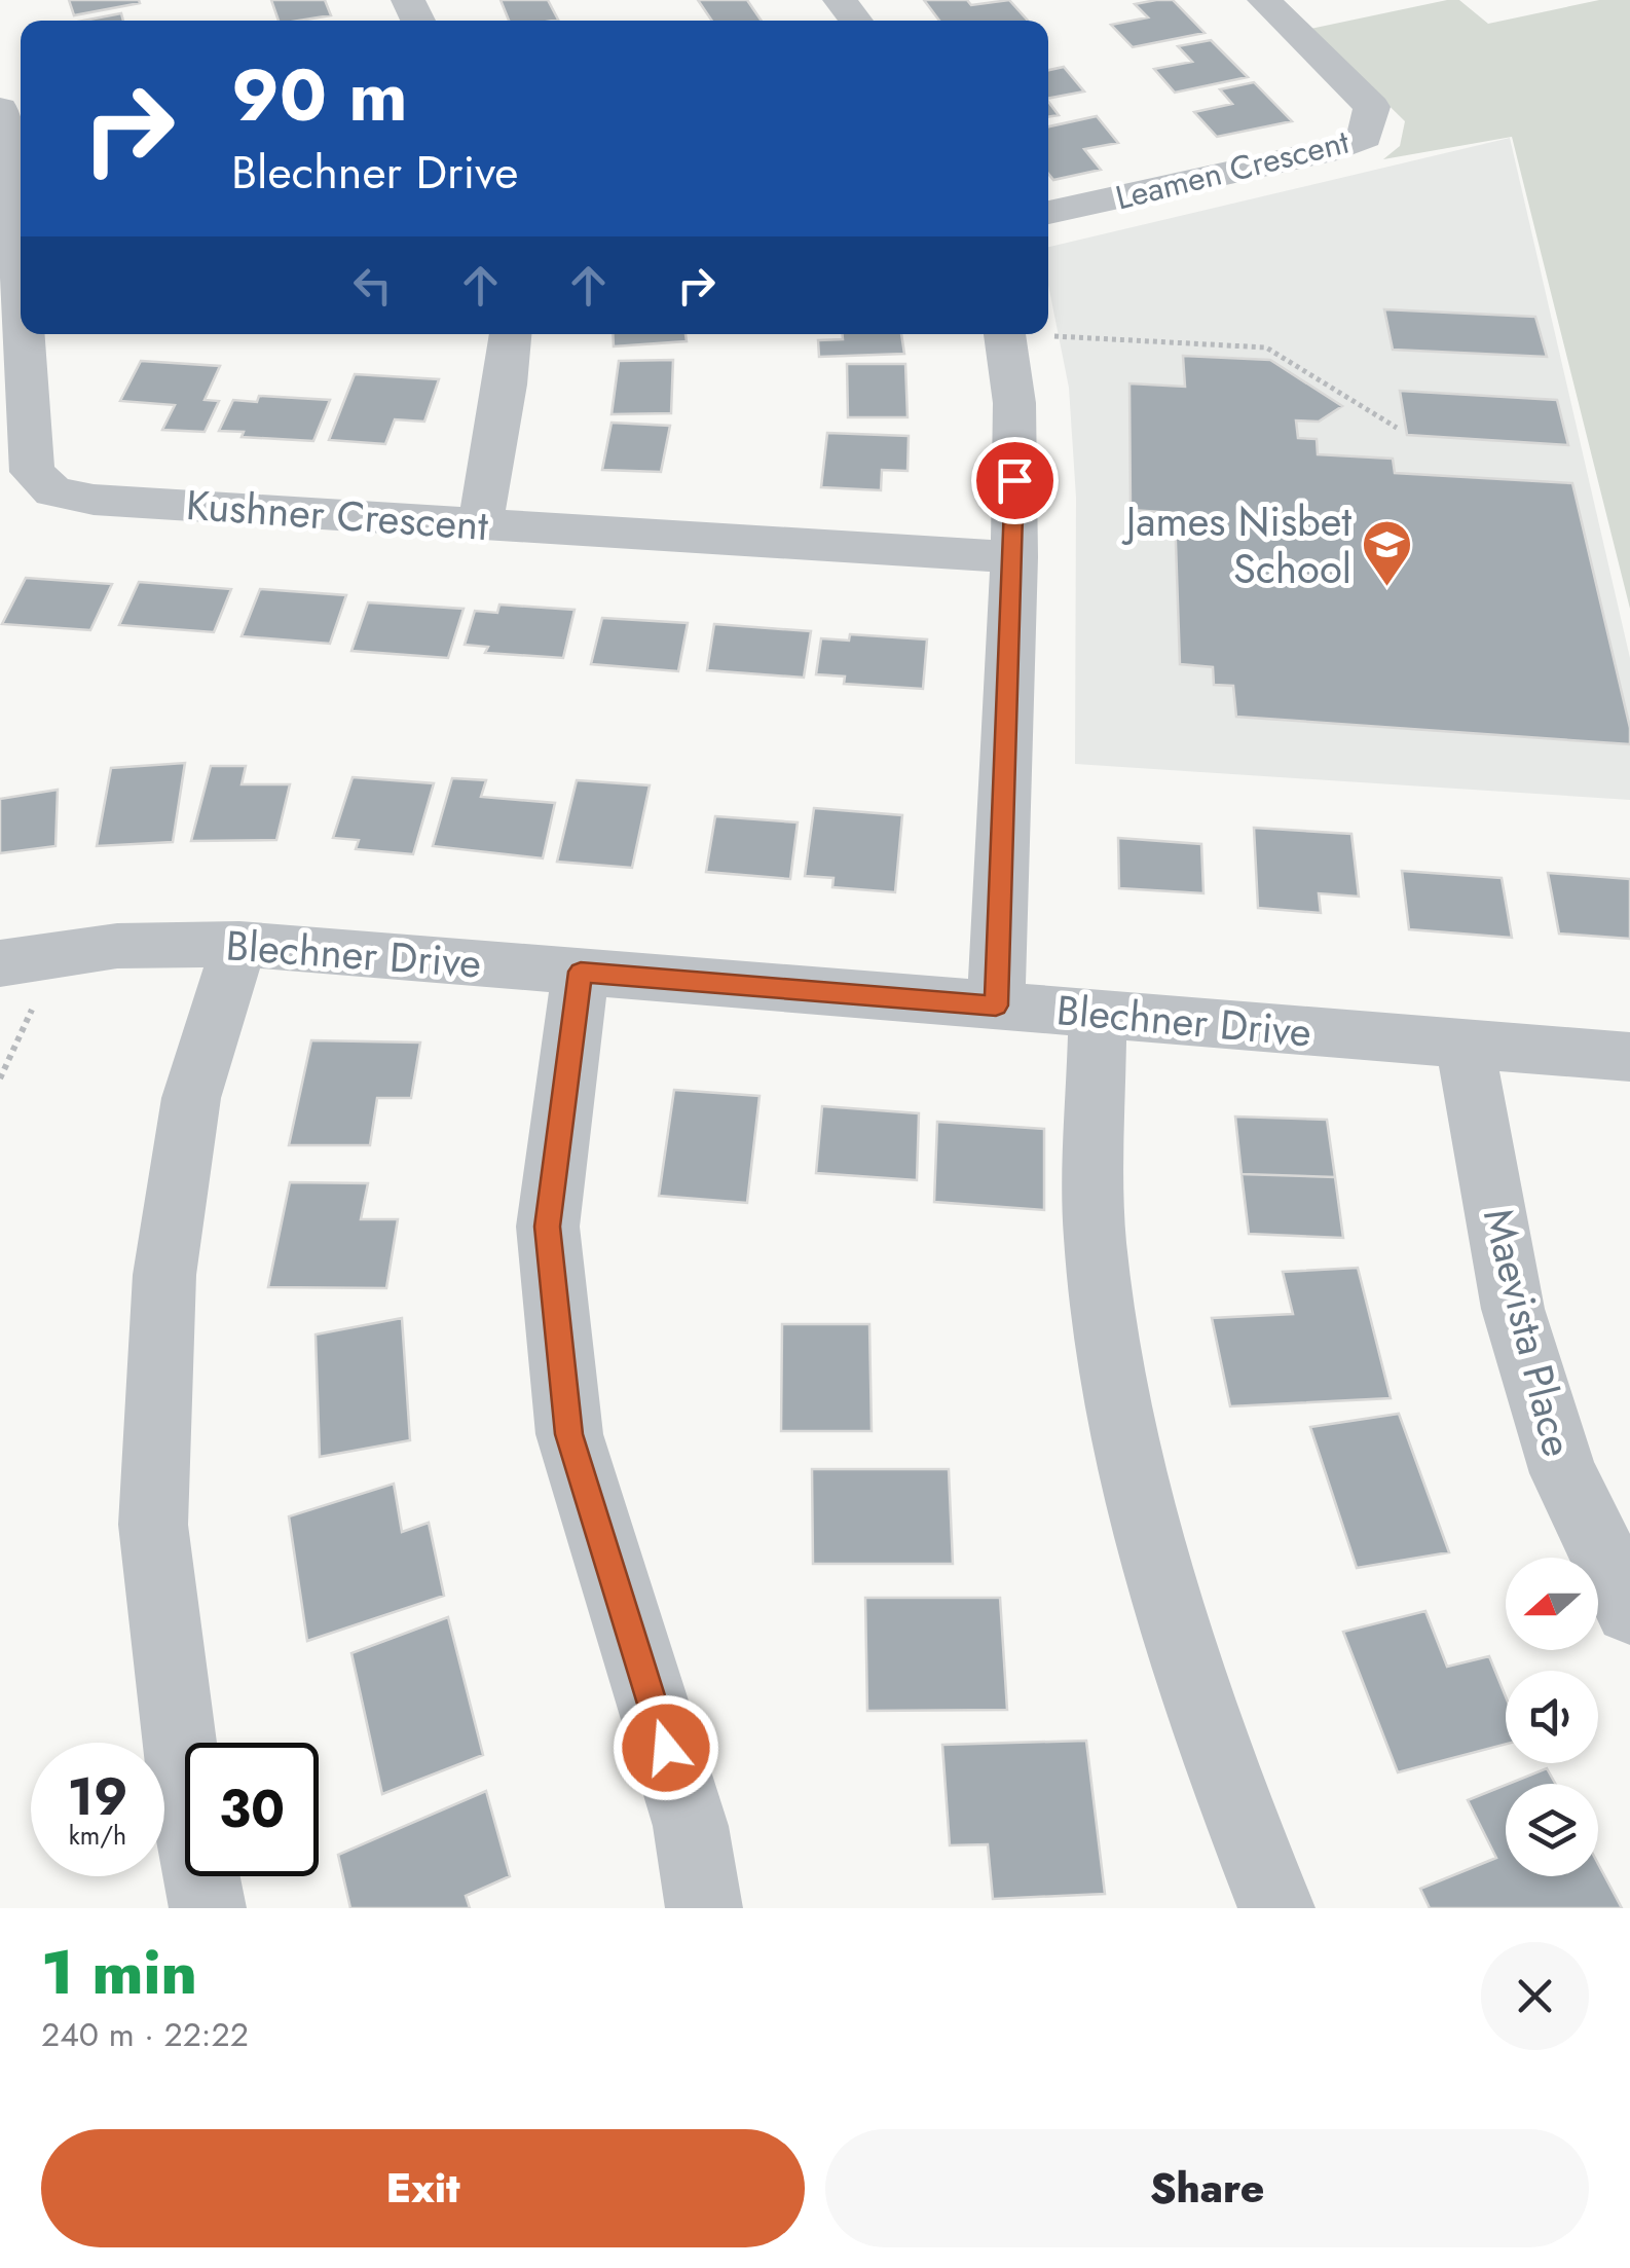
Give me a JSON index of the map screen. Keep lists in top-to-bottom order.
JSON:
{
  "streets": {
    "street": [
      "Leamen Crescent",
      "Kushner Crescent",
      "Blechner Drive",
      "Maevista Place"
    ]
  },
  "crossings": [
    ["Blechner Drive", "Maevista Place"]
  ],
  "places": {
    "school or university": ["James Nisbet School"]
  },
  "north": "left",
  "page": {
    "turn": ["90 m", "Blechner Drive"],
    "speed": "19 km/h",
    "limit": "30",
    "heading": ["1 min", "240 m · 22:22"],
    "buttons": ["Exit", "Share"]
  }
}
